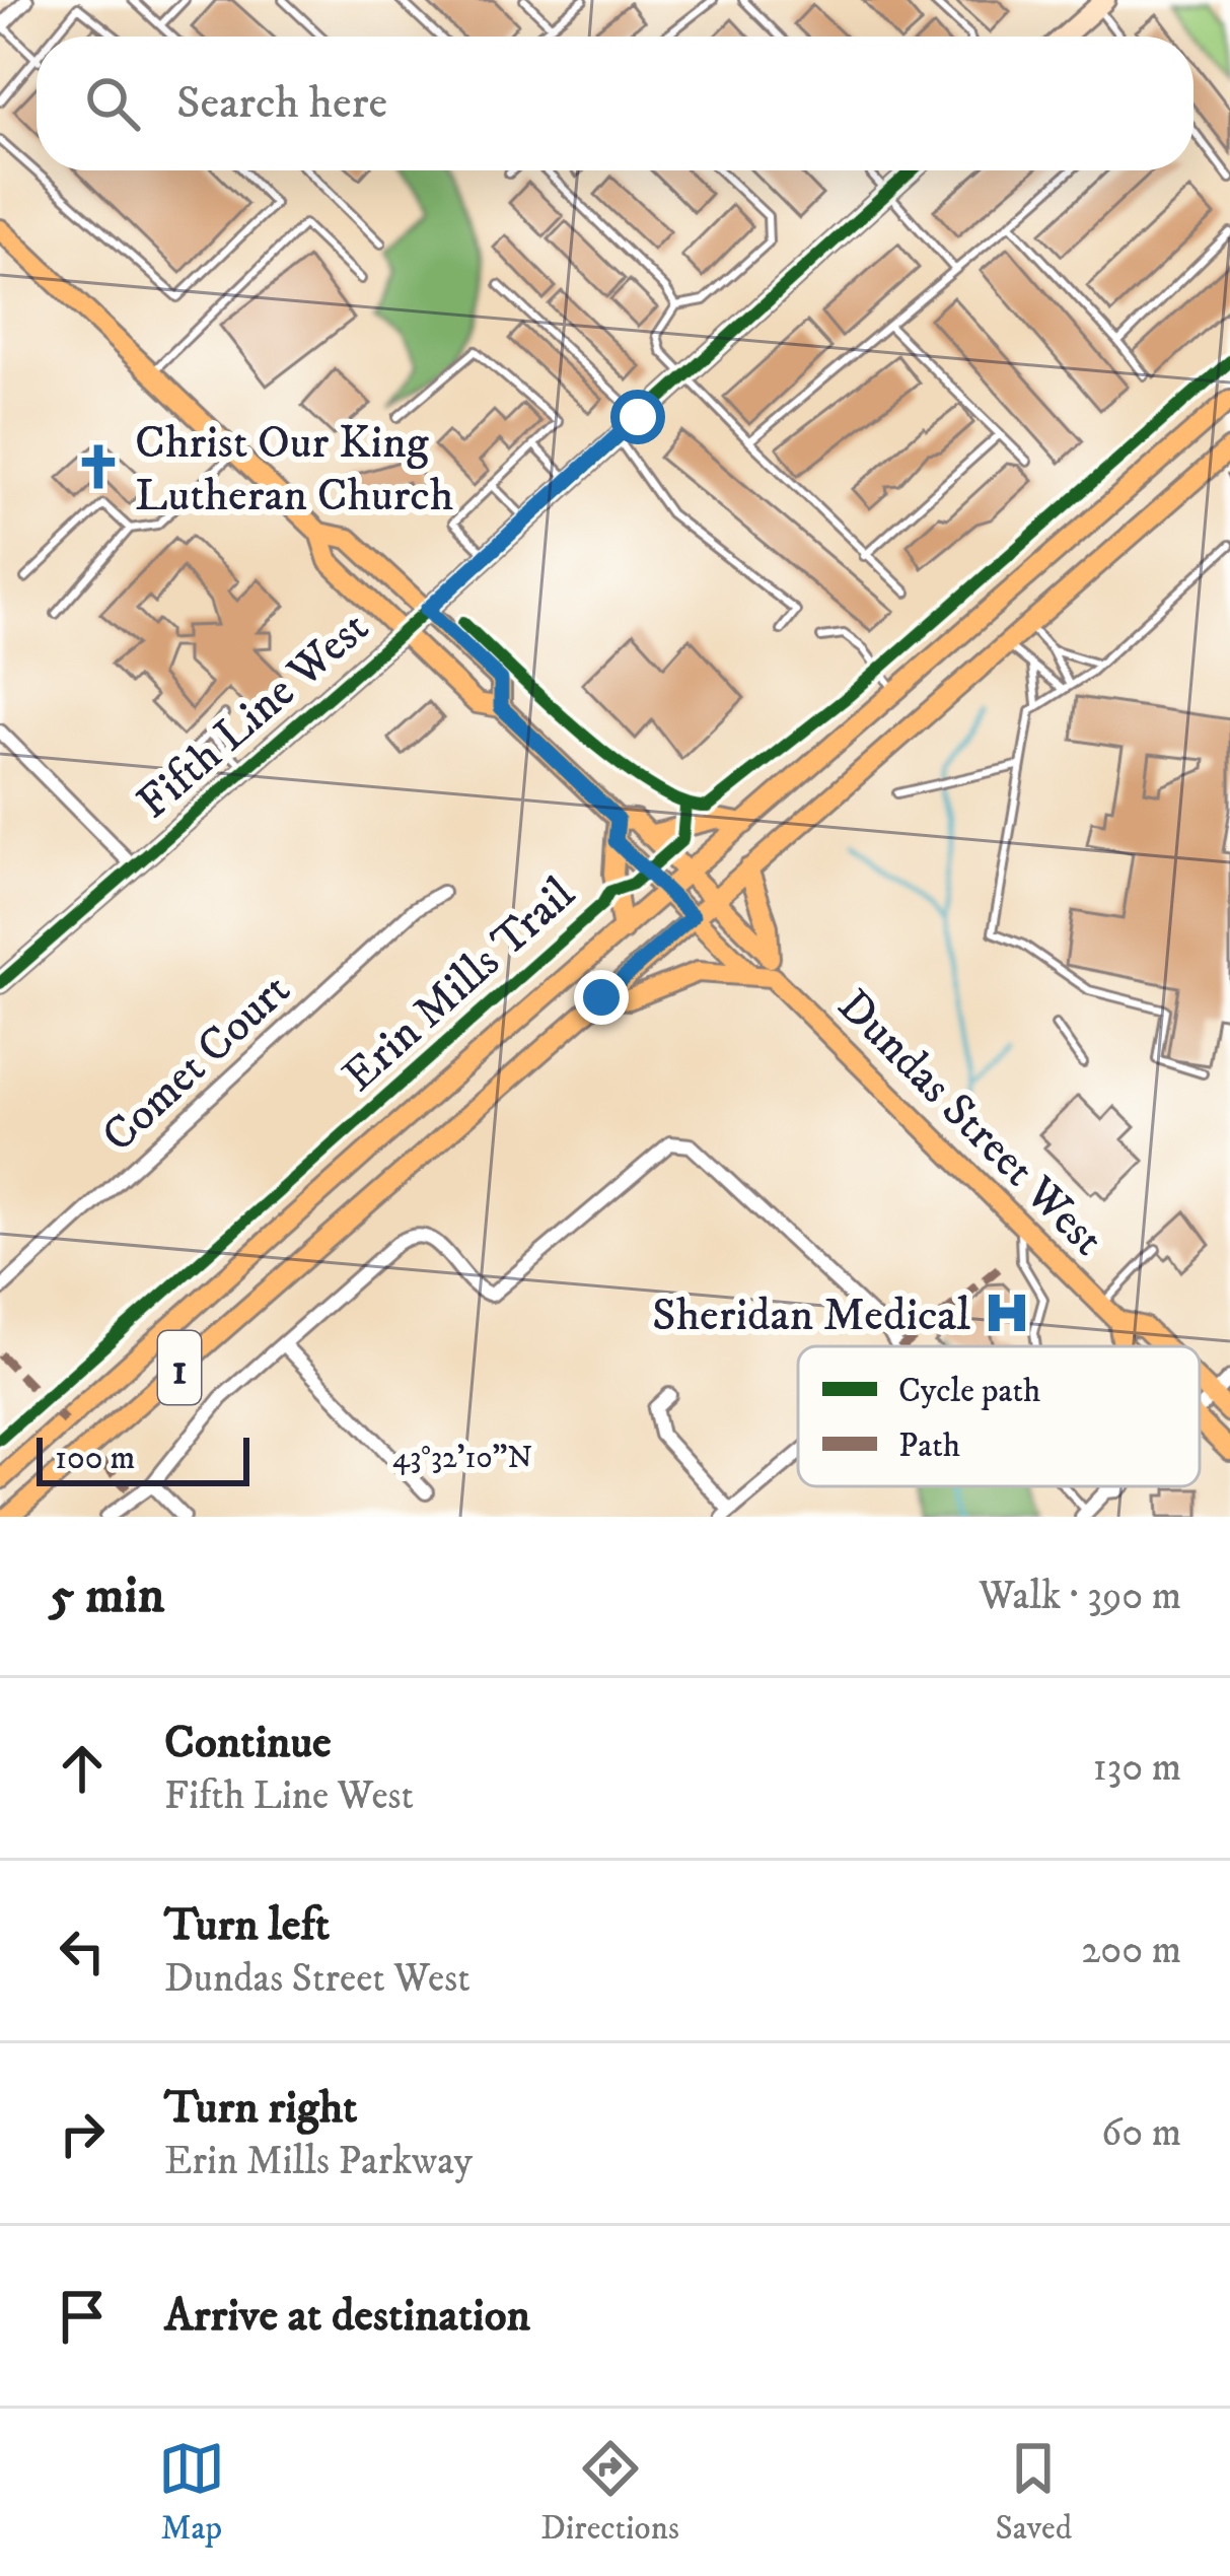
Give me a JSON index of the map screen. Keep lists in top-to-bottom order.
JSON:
{
  "streets": {
    "main road": ["Dundas Street West", "1"],
    "street": ["Fifth Line West", "Comet Court"],
    "cycle path": ["Erin Mills Trail"]
  },
  "crossings": [
    ["Dundas Street West", "1"]
  ],
  "places": {
    "church": ["Christ Our King Lutheran Church"],
    "hospital": ["Sheridan Medical"]
  },
  "legend": ["Cycle path", "Path"],
  "scale_bar": "100 m",
  "page": {
    "search": "Search here",
    "scale": "100 m",
    "heading": ["5 min", "Walk · 390 m"],
    "list": [
      ["Continue", "Fifth Line West", "130 m"],
      ["Turn left", "Dundas Street West", "200 m"],
      ["Turn right", "Erin Mills Parkway", "60 m"],
      "Arrive at destination"
    ],
    "nav": ["Map", "Directions", "Saved"]
  },
  "coordinates": ["43°32'10\"N"]
}
